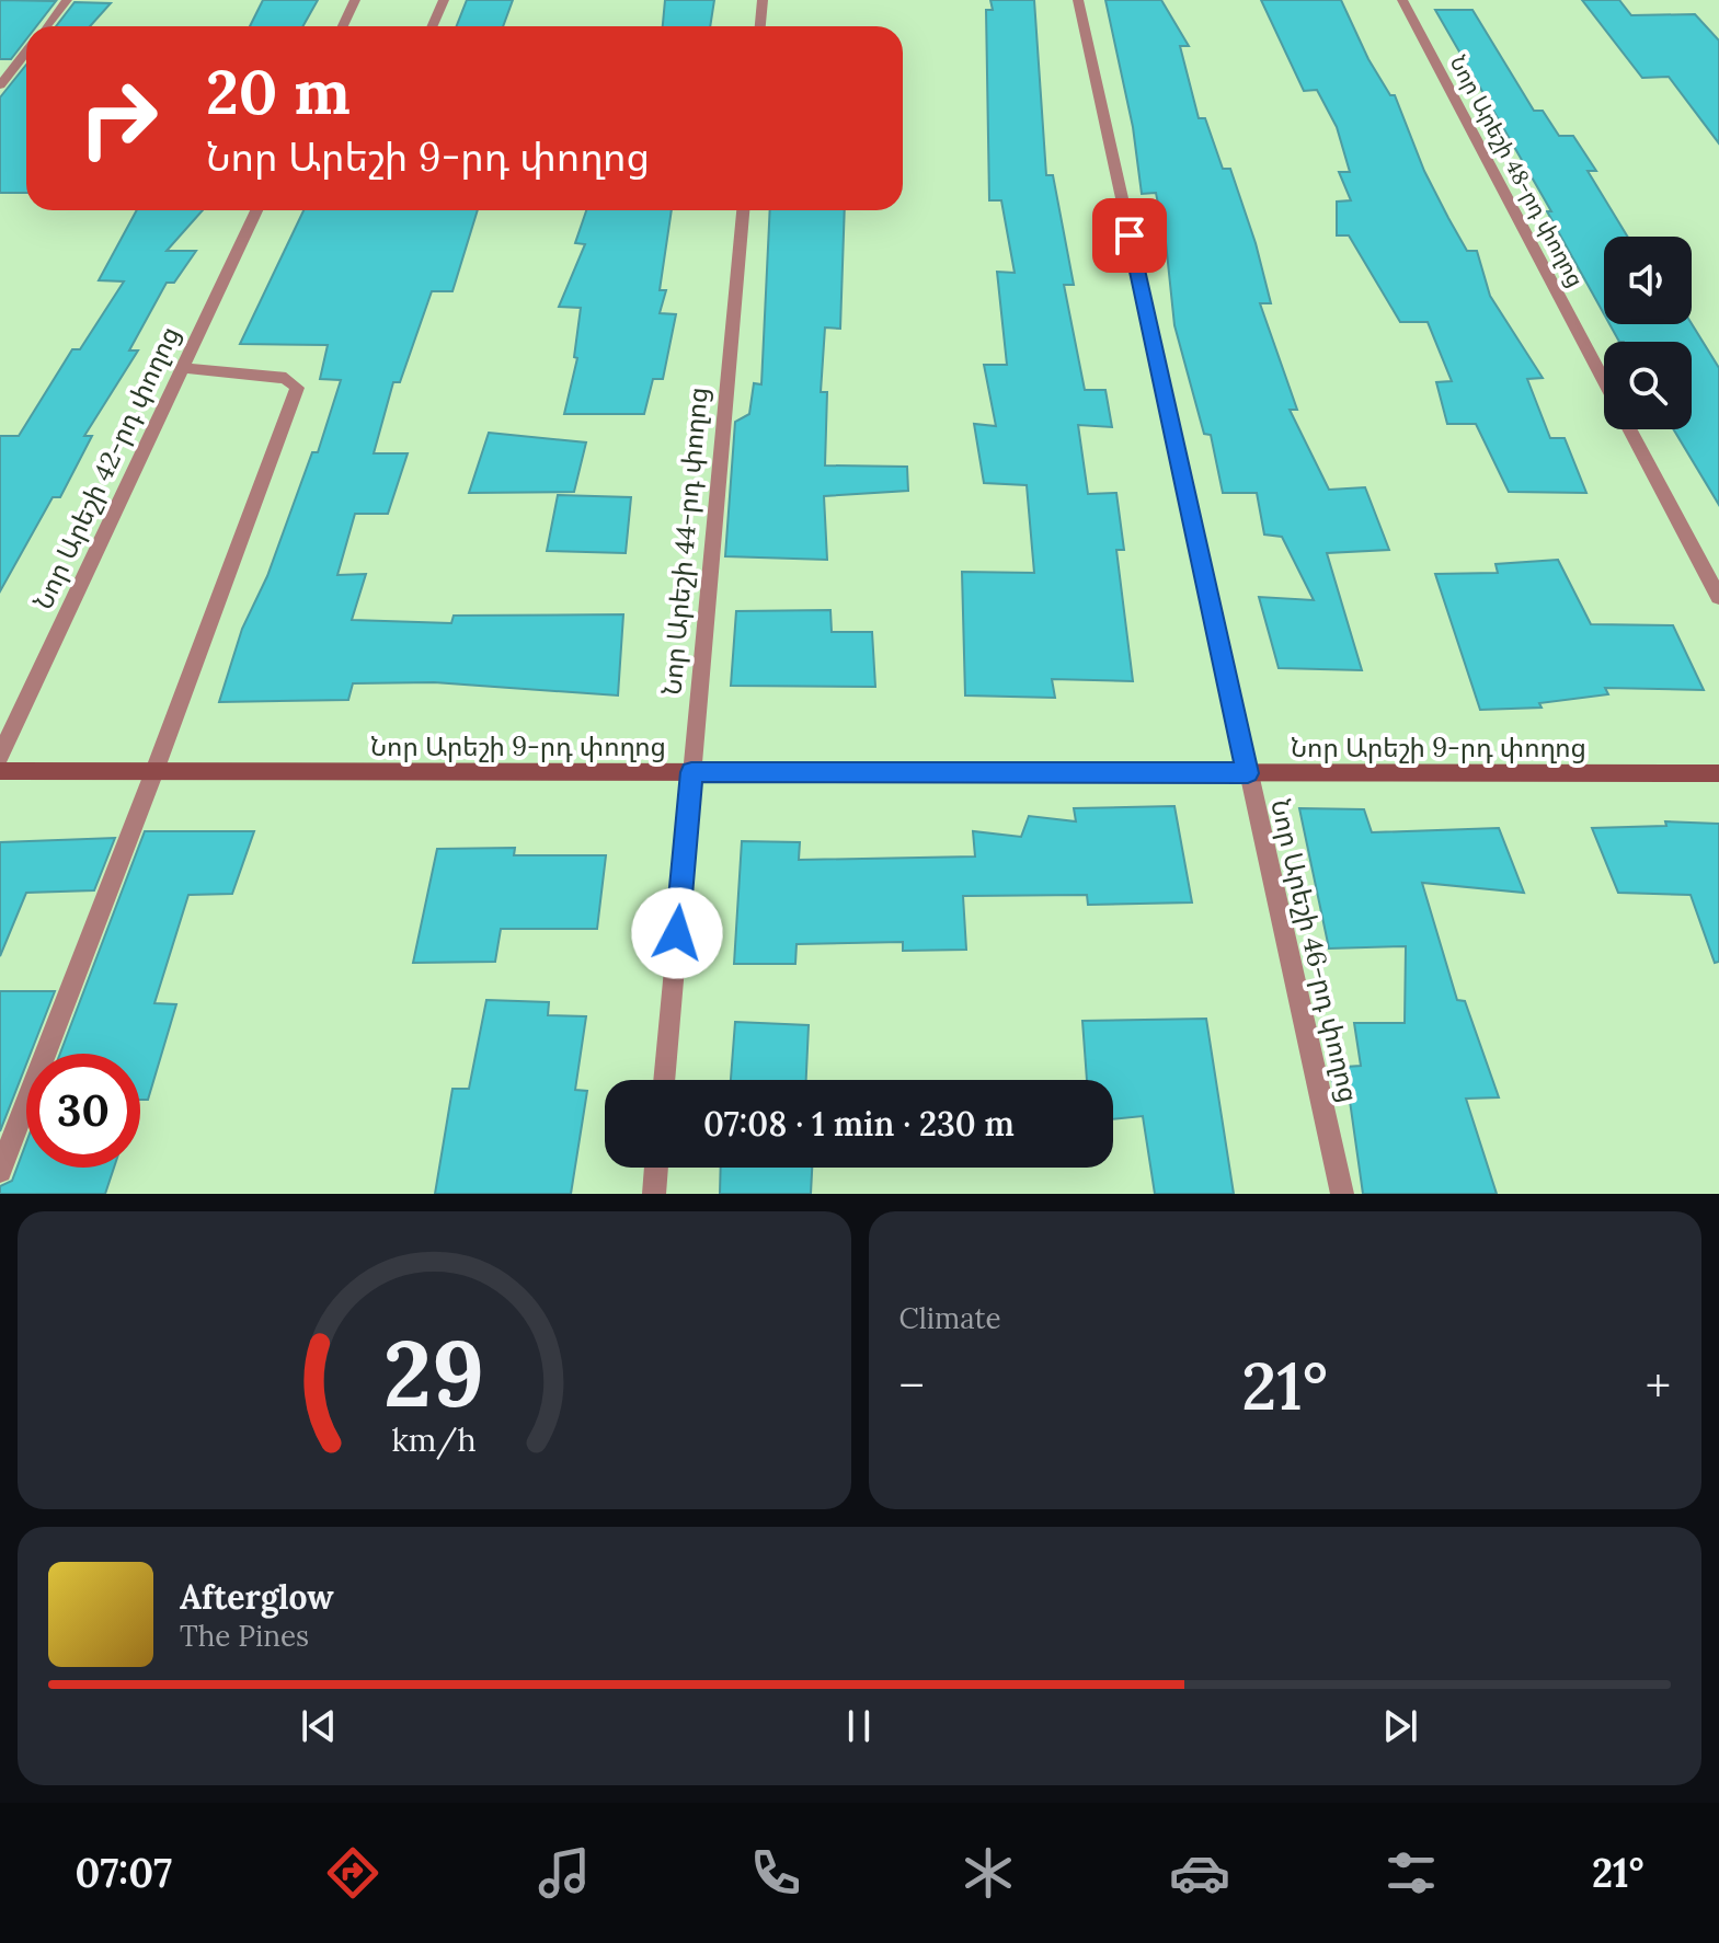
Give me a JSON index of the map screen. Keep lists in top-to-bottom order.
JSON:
{
  "streets": {
    "street": [
      "Նոր Արեշի 48-րդ փողոց",
      "Նոր Արեշի 42-րդ փողոց",
      "Նոր Արեշի 44-րդ փողոց",
      "Նոր Արեշի 9-րդ փողոց",
      "Նոր Արեշի 46-րդ փողոց"
    ]
  },
  "crossings": [
    ["Նոր Արեշի 44-րդ փողոց", "Նոր Արեշի 9-րդ փողոց"],
    ["Նոր Արեշի 9-րդ փողոց", "Նոր Արեշի 46-րդ փողոց"]
  ],
  "page": {
    "turn": ["20 m", "Նոր Արեշի 9-րդ փողոց"],
    "limit": "30",
    "trip": "07:08 · 1 min · 230 m",
    "tile": "Climate",
    "heat": ["−", "21°", "+"],
    "song": ["Afterglow", "The Pines"],
    "tabs": ["07:07", "21°"],
    "gauge": ["29", "km/h"]
  }
}
